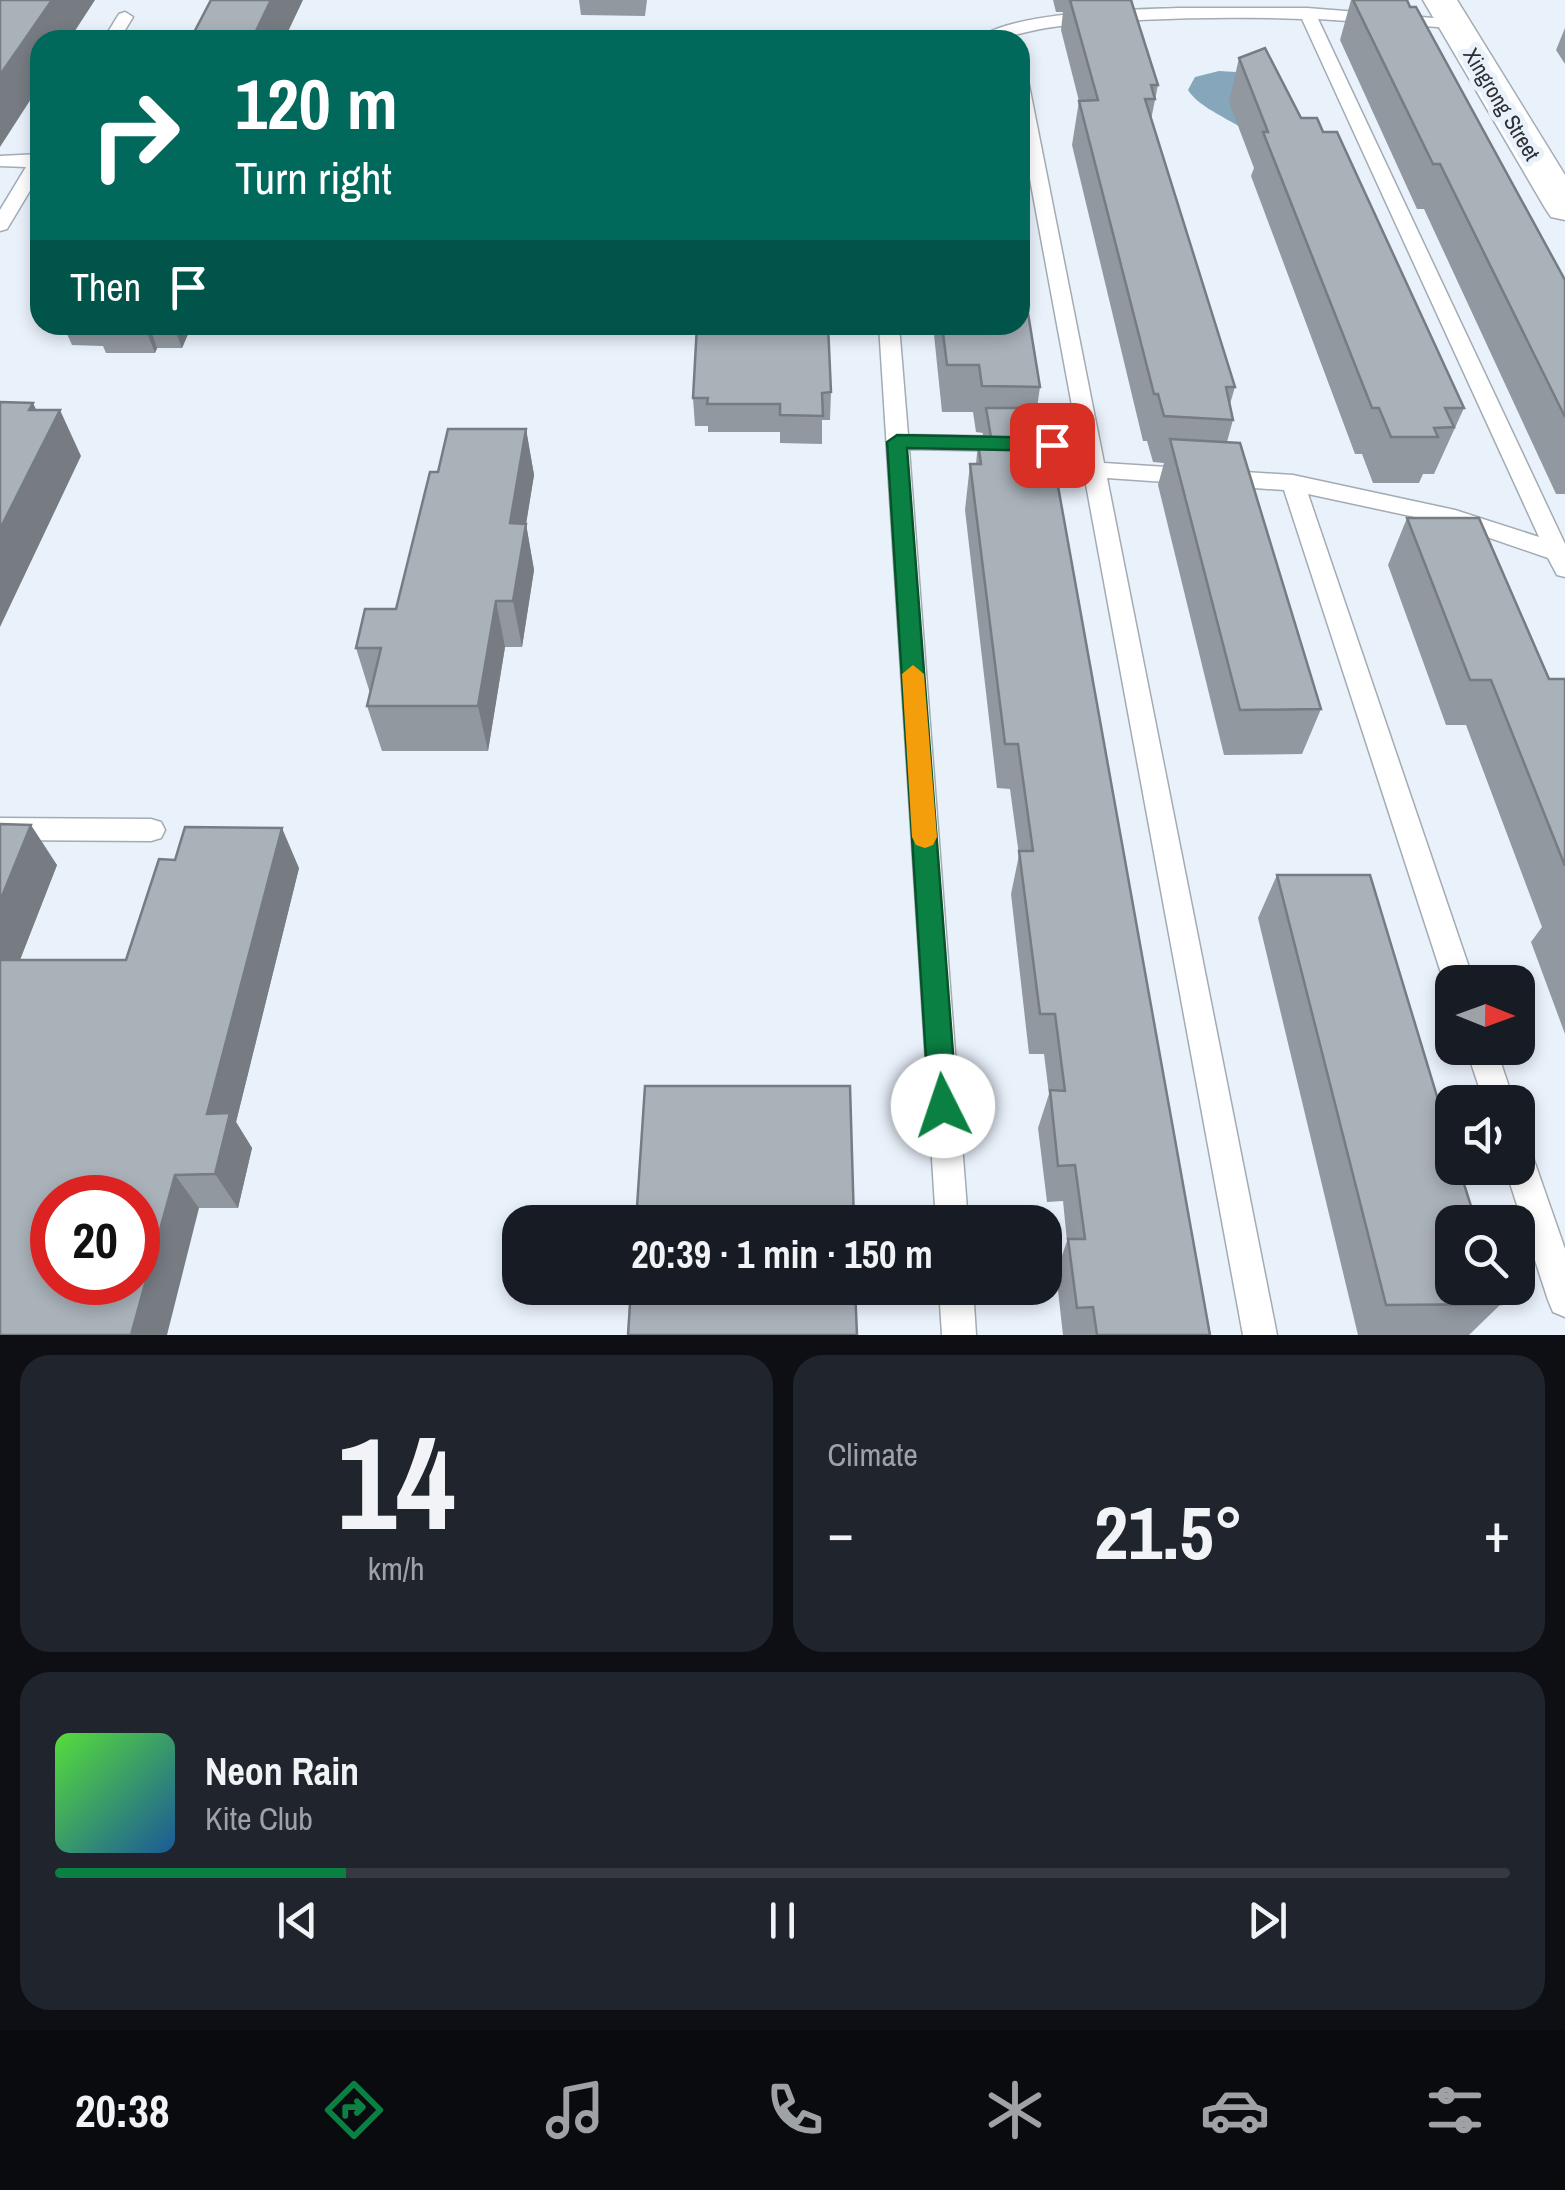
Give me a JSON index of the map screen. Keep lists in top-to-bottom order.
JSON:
{
  "streets": {
    "street": ["Xingrong Street"]
  },
  "north": "right",
  "page": {
    "turn": ["120 m", "Turn right"],
    "then": "Then",
    "limit": "20",
    "trip": "20:39 · 1 min · 150 m",
    "tile": [
      ["14", "km/h"],
      "Climate"
    ],
    "heat": ["−", "21.5°", "+"],
    "song": ["Neon Rain", "Kite Club"],
    "tabs": "20:38"
  }
}
